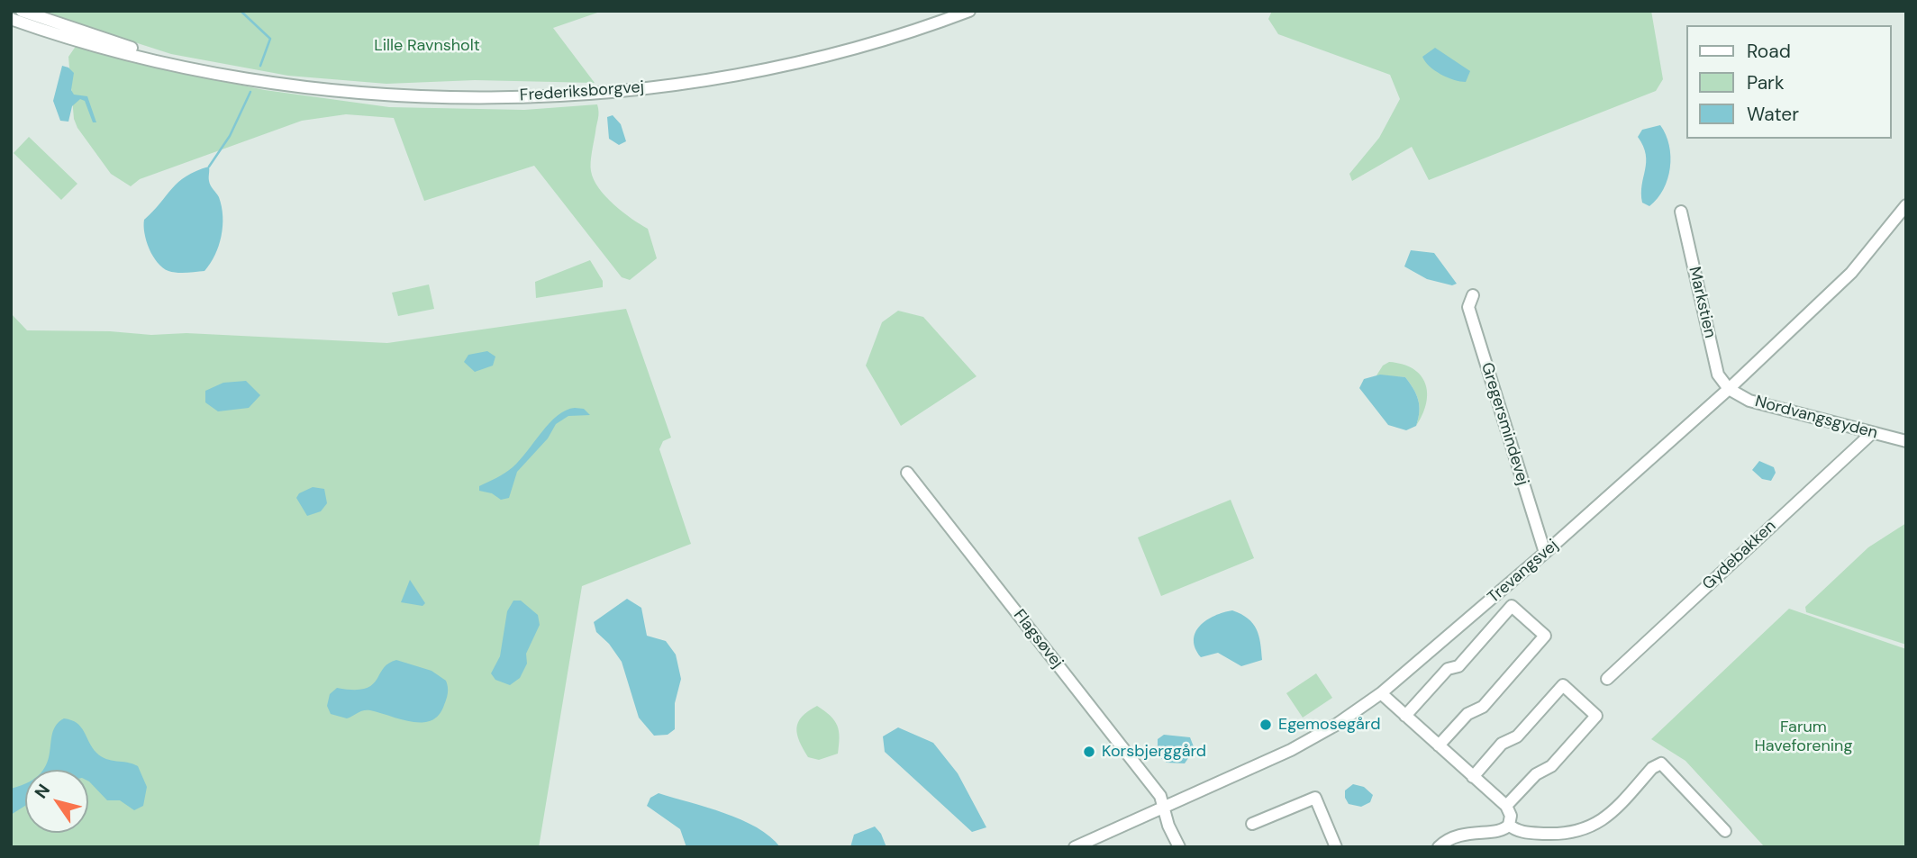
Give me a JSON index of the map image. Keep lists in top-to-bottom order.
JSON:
{
  "streets": {
    "street": [
      "Frederiksborgvej",
      "Markstien",
      "Nordvangsgyden",
      "Gregersmindevej",
      "Gydebakken",
      "Trevangsvej",
      "Flagsøvej"
    ]
  },
  "crossings": [
    ["Markstien", "Nordvangsgyden"],
    ["Markstien", "Trevangsvej"],
    ["Nordvangsgyden", "Gydebakken"],
    ["Nordvangsgyden", "Trevangsvej"],
    ["Gregersmindevej", "Trevangsvej"],
    ["Trevangsvej", "Flagsøvej"]
  ],
  "parks": ["Lille Ravnsholt", "Farum Haveforening"],
  "places": ["Egemosegård", "Korsbjerggård"],
  "legend": ["Road", "Park", "Water"],
  "north": "top left"
}
